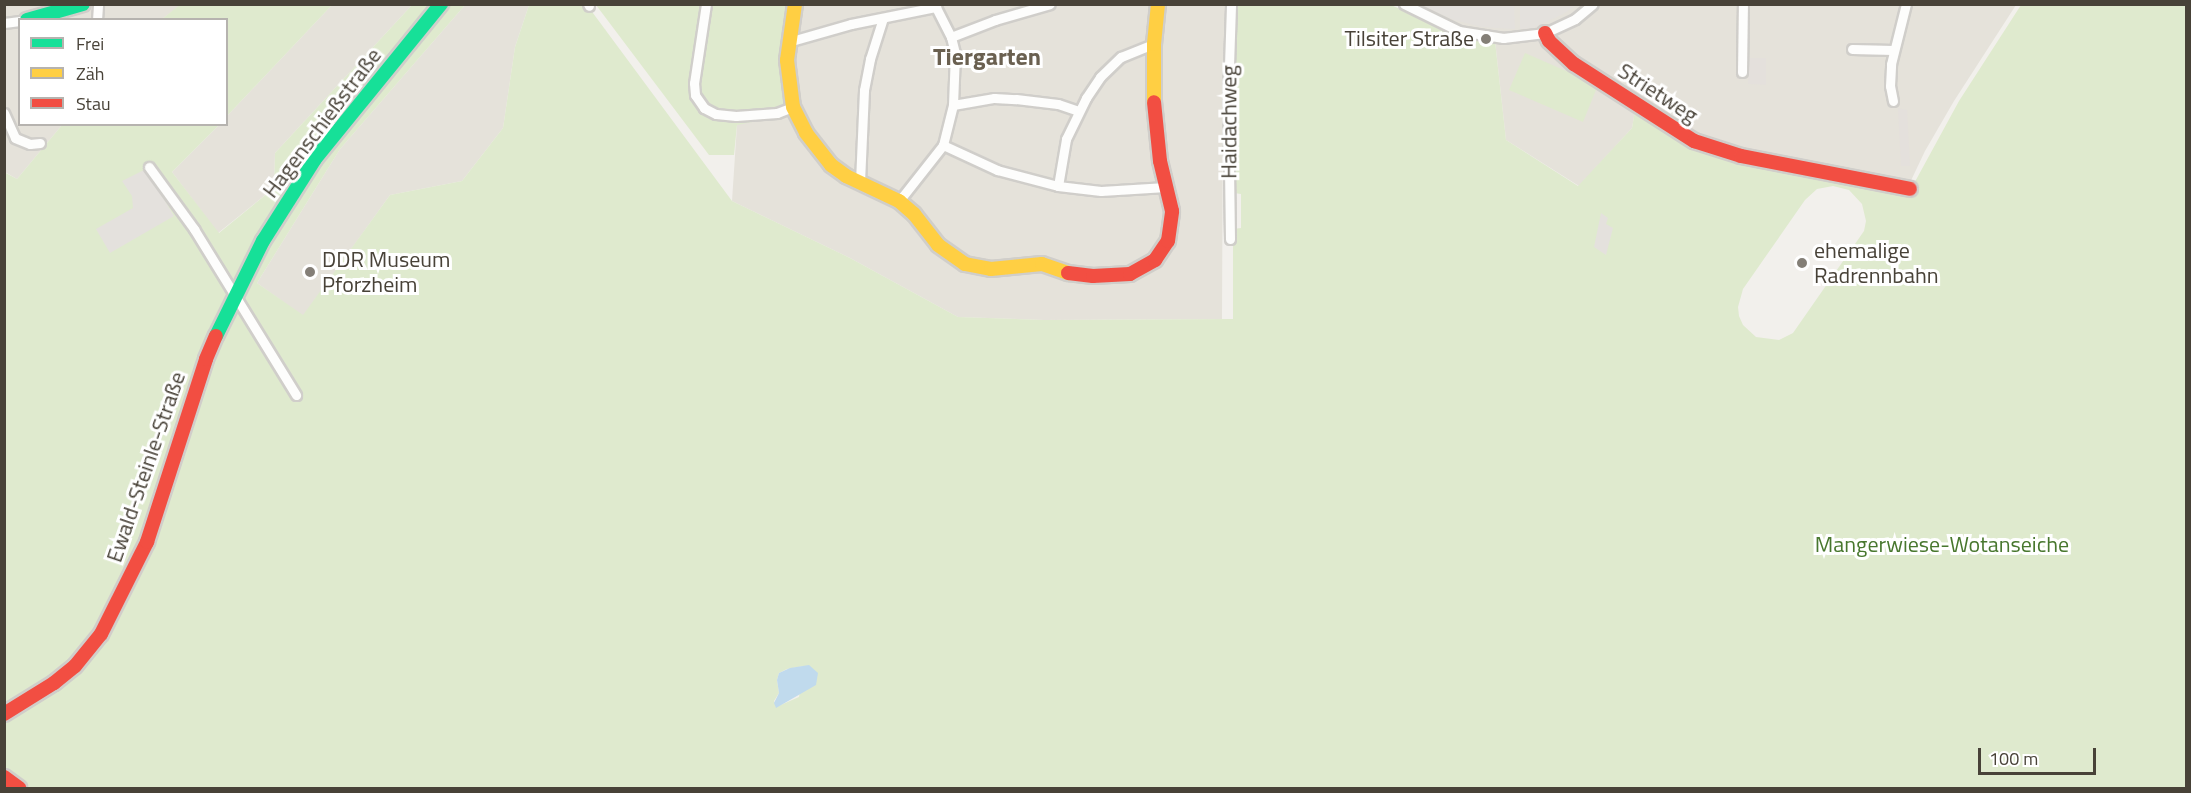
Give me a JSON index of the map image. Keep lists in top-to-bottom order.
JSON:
{
  "streets": {
    "street": [
      "Strietweg",
      "Haidachweg",
      "Hagenschießstraße",
      "Ewald-Steinle-Straße"
    ]
  },
  "crossings": [
    ["Hagenschießstraße", "Ewald-Steinle-Straße"]
  ],
  "districts": ["Tiergarten"],
  "parks": ["Mangerwiese-Wotanseiche"],
  "places": ["Tilsiter Straße", "ehemalige Radrennbahn", "DDR Museum Pforzheim"],
  "legend": ["Frei", "Zäh", "Stau"],
  "scale_bar": "100 m"
}
